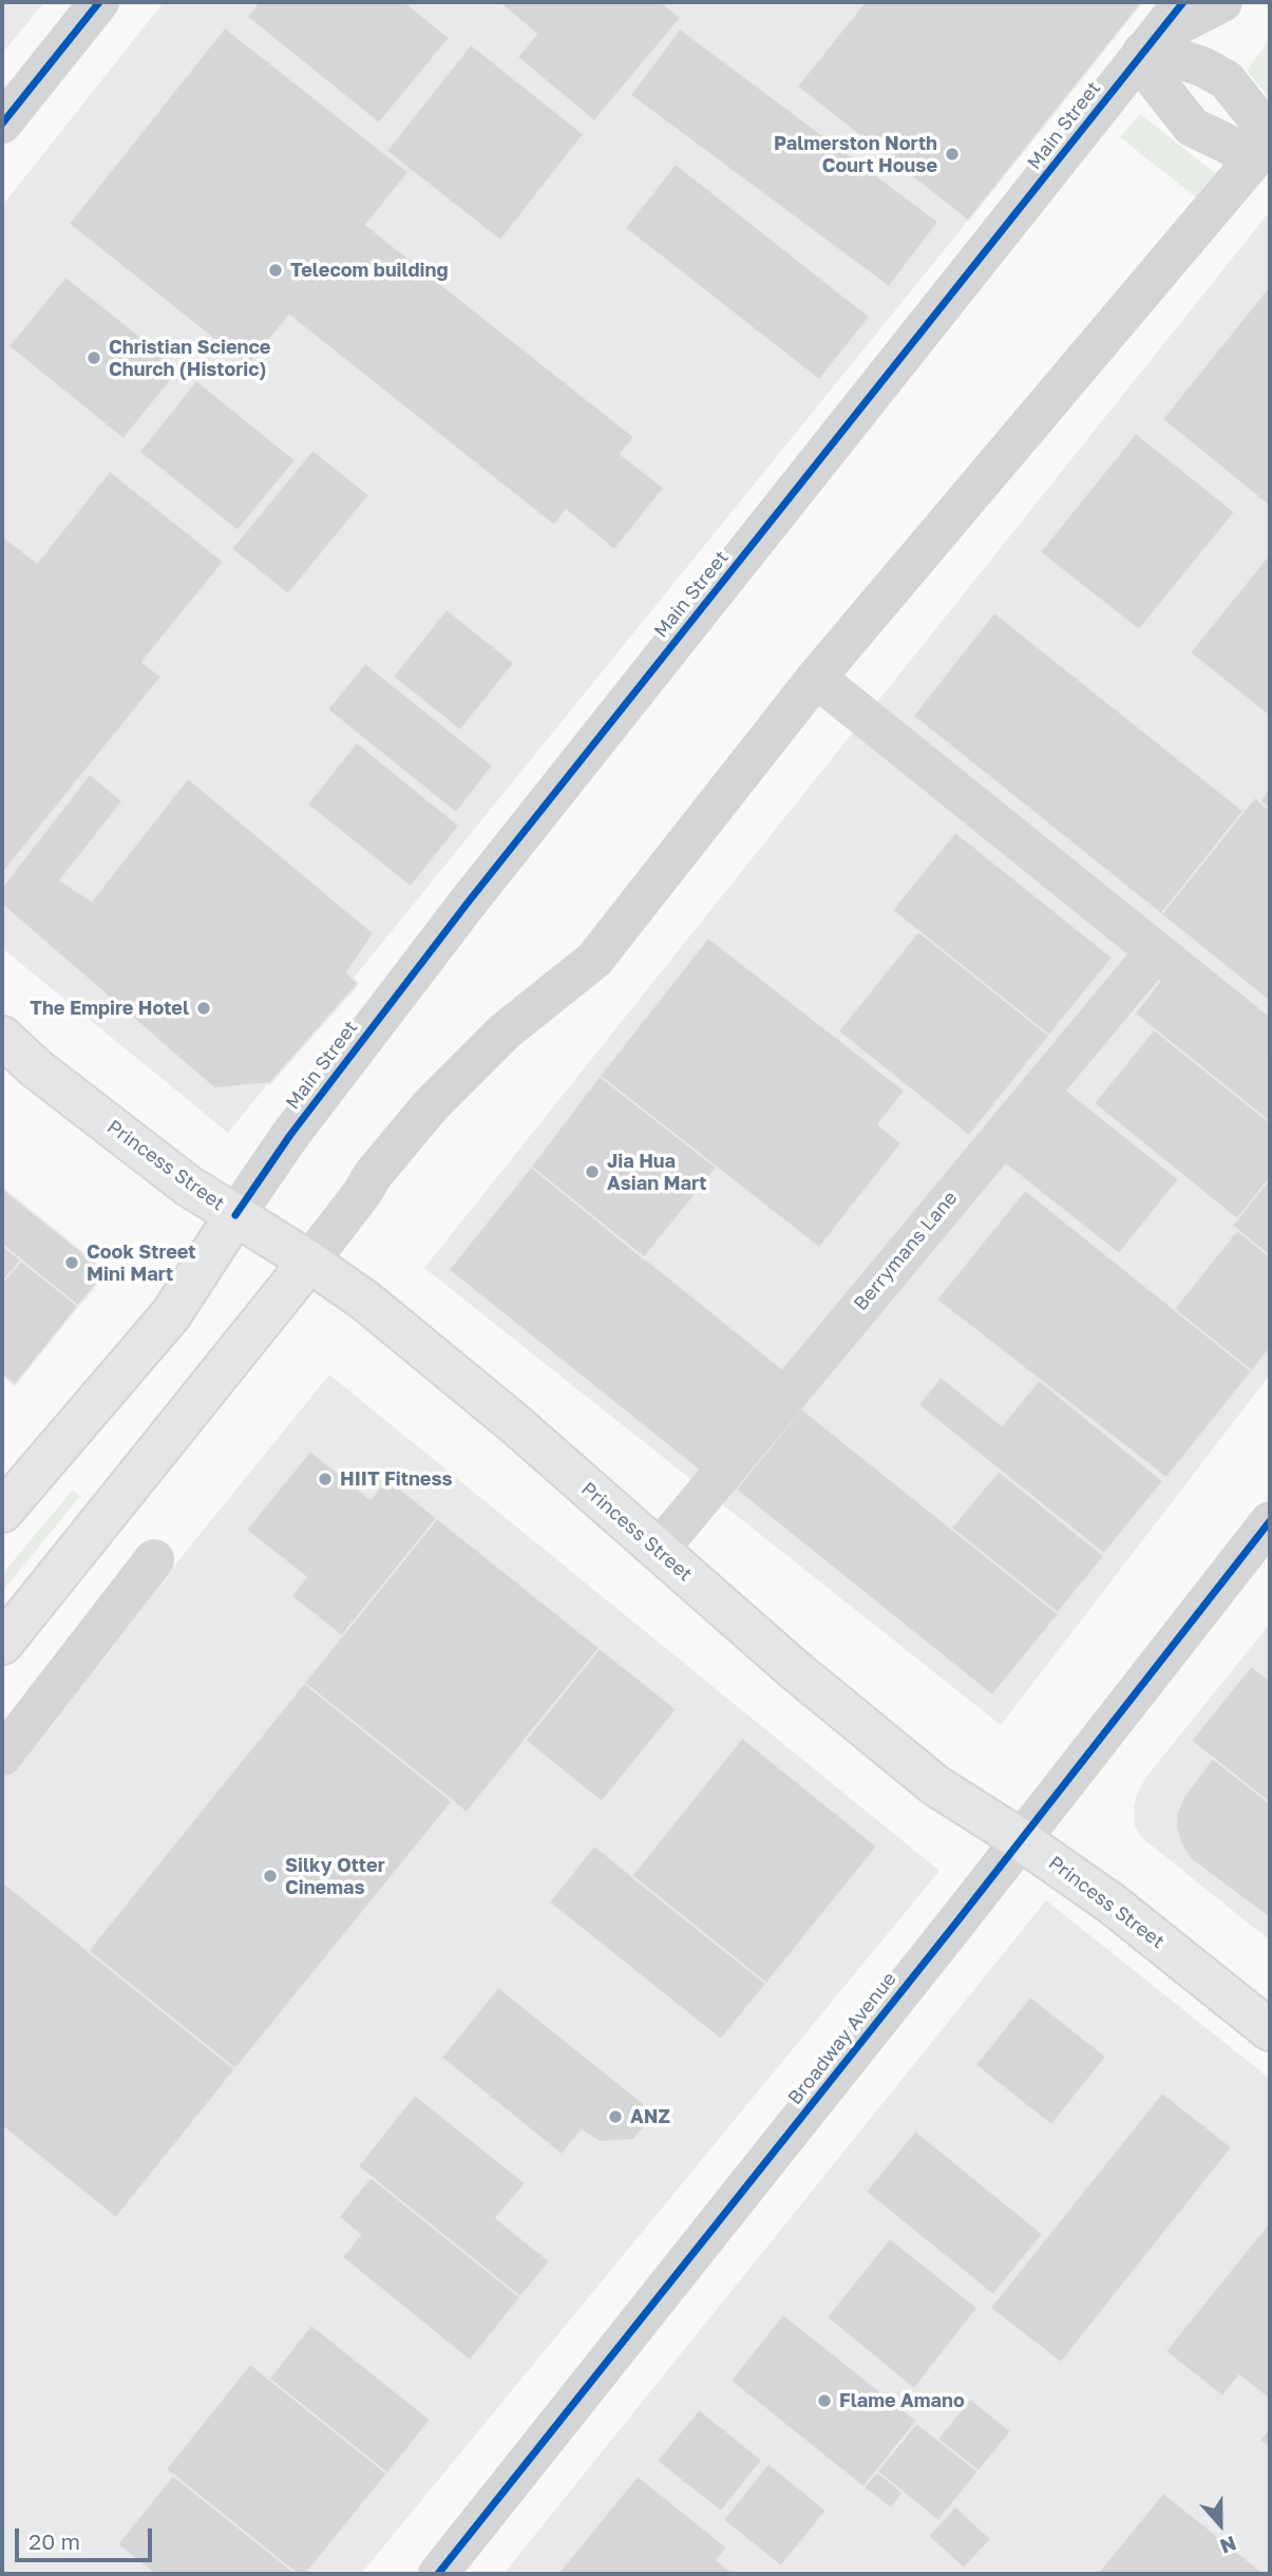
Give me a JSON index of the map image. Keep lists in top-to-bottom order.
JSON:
{
  "streets": {
    "main road": ["Main Street", "Princess Street"],
    "street": ["Berrymans Lane", "Broadway Avenue"]
  },
  "crossings": [
    ["Main Street", "Princess Street"],
    ["Princess Street", "Berrymans Lane"],
    ["Princess Street", "Broadway Avenue"]
  ],
  "places": [
    "Palmerston North Court House",
    "Telecom building",
    "Christian Science Church (Historic)",
    "The Empire Hotel",
    "Jia Hua Asian Mart",
    "Cook Street Mini Mart",
    "HIIT Fitness",
    "Silky Otter Cinemas",
    "ANZ",
    "Flame Amano"
  ],
  "scale_bar": "20 m",
  "north": "bottom"
}
